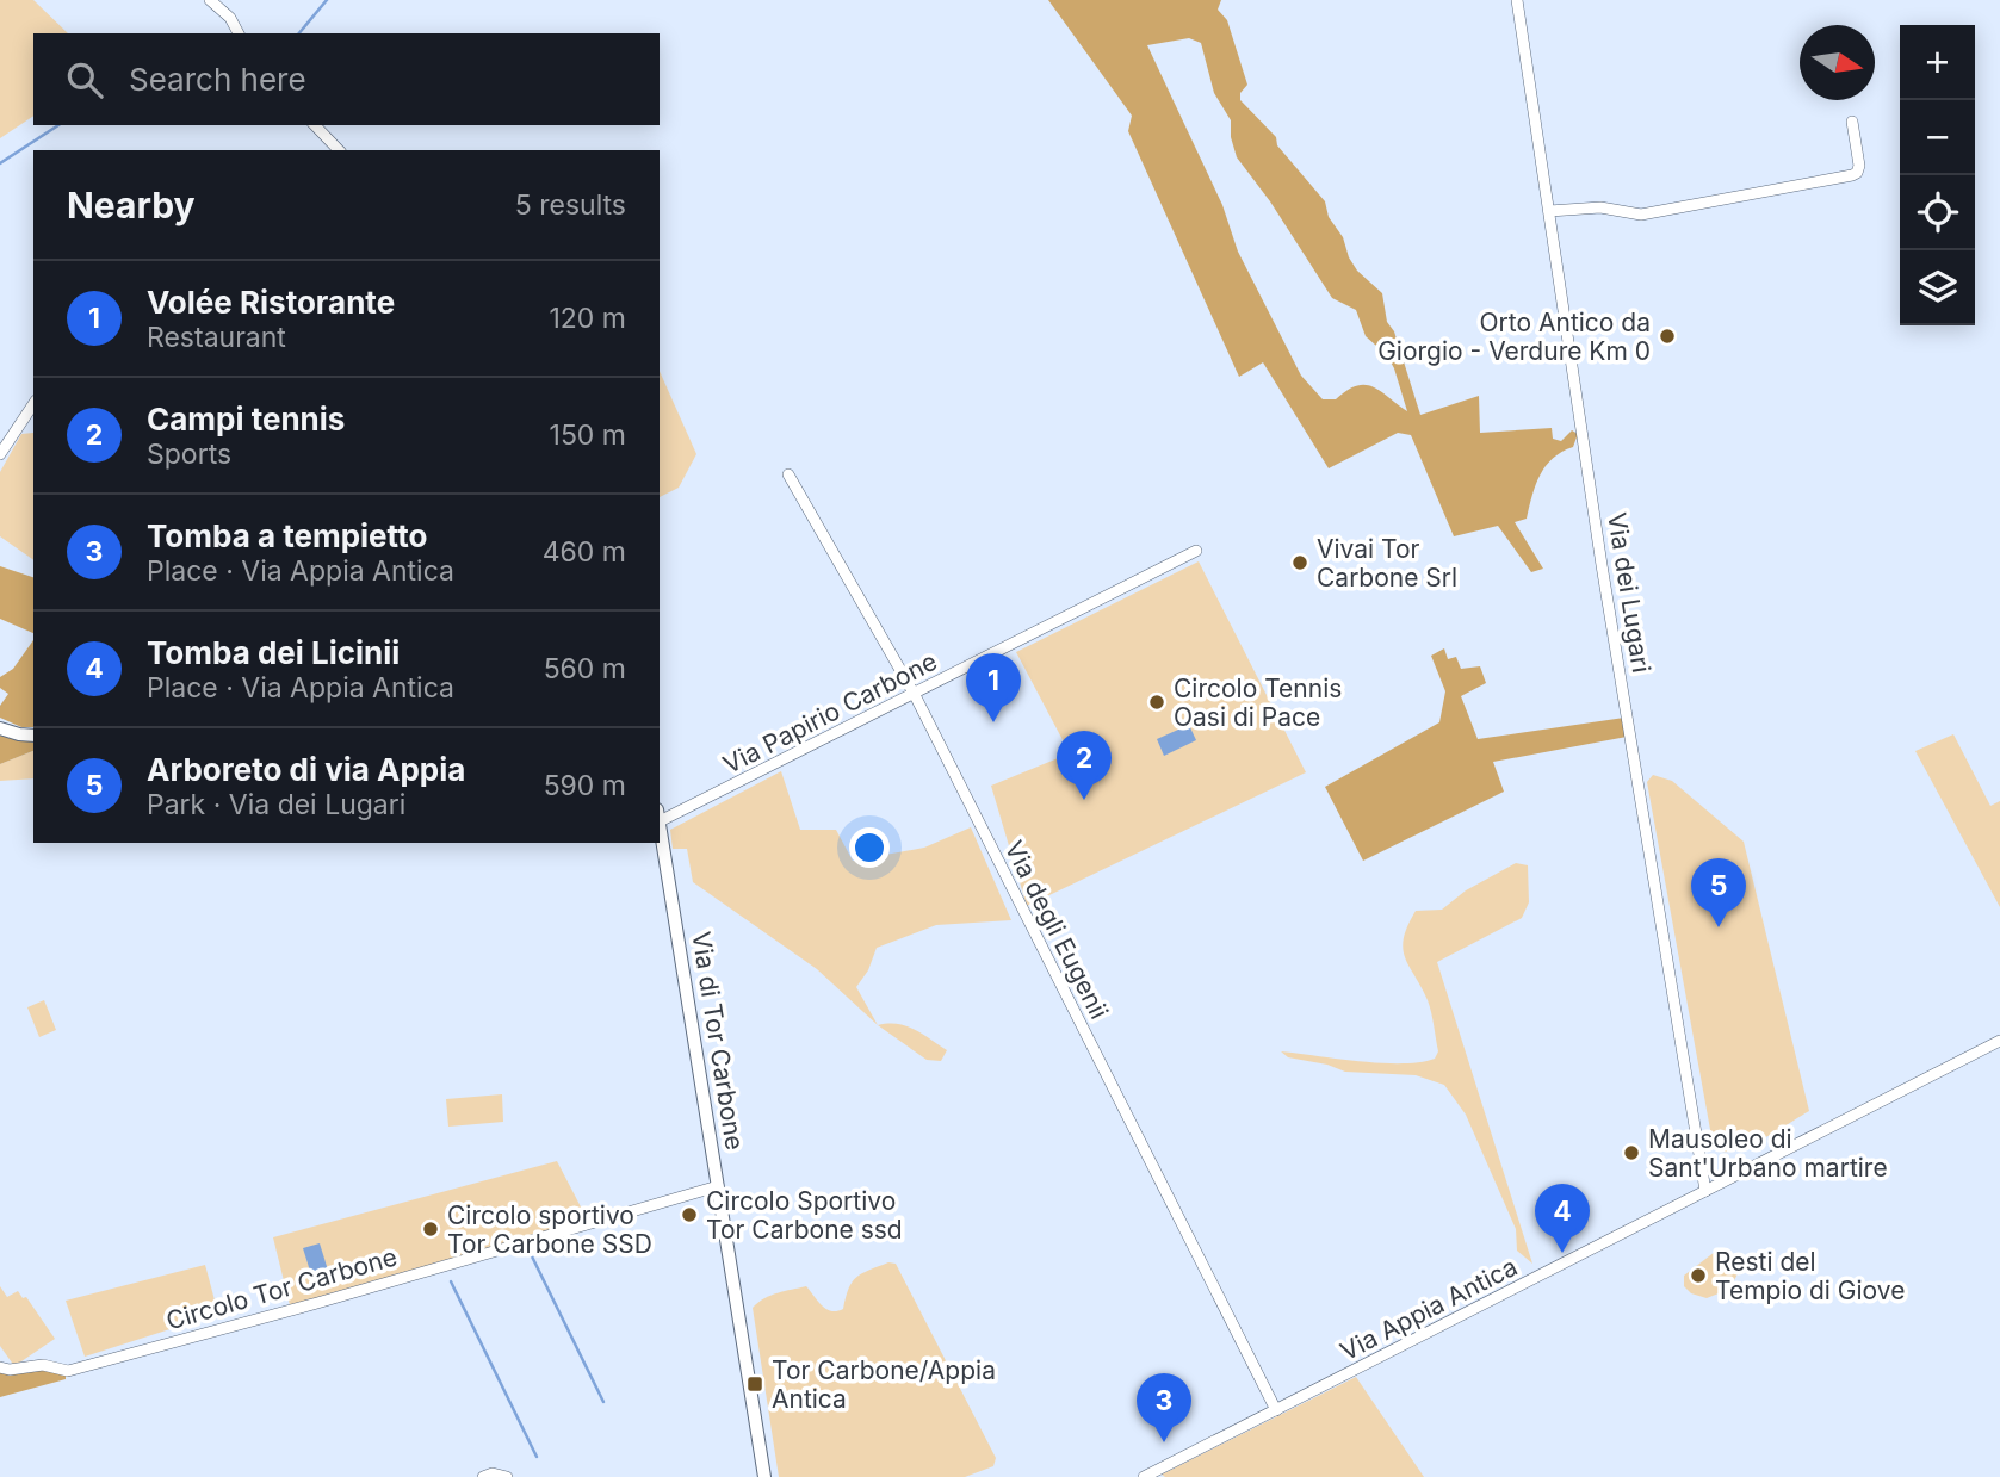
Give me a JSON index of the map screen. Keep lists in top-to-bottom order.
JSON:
{
  "streets": {
    "main road": ["Via di Tor Carbone"],
    "street": [
      "Via dei Lugari",
      "Via Papirio Carbone",
      "Via degli Eugenii",
      "Circolo Tor Carbone",
      "Via Appia Antica"
    ]
  },
  "crossings": [
    ["Via dei Lugari", "Via Appia Antica"],
    ["Via Papirio Carbone", "Via degli Eugenii"],
    ["Via degli Eugenii", "Via Appia Antica"],
    ["Via di Tor Carbone", "Circolo Tor Carbone"]
  ],
  "places": {
    "other": [
      "Orto Antico da Giorgio - Verdure Km 0",
      "Vivai Tor Carbone Srl",
      "Circolo Tennis Oasi di Pace",
      "Mausoleo di Sant'Urbano martire",
      "Circolo Sportivo Tor Carbone ssd",
      "Circolo sportivo Tor Carbone SSD",
      "Resti del Tempio di Giove"
    ],
    "transit": ["Tor Carbone/Appia Antica"]
  },
  "north": "right",
  "page": {
    "map_buttons": ["+", "−"],
    "search": "Search here",
    "heading": ["Nearby", "5 results"],
    "list": [
      {
        "mark": "1",
        "name": "Volée Ristorante",
        "note": "Restaurant",
        "value": "120 m"
      },
      {
        "mark": "2",
        "name": "Campi tennis",
        "note": "Sports",
        "value": "150 m"
      },
      {
        "mark": "3",
        "name": "Tomba a tempietto",
        "note": "Place · Via Appia Antica",
        "value": "460 m"
      },
      {
        "mark": "4",
        "name": "Tomba dei Licinii",
        "note": "Place · Via Appia Antica",
        "value": "560 m"
      },
      {
        "mark": "5",
        "name": "Arboreto di via Appia",
        "note": "Park · Via dei Lugari",
        "value": "590 m"
      }
    ],
    "pins": [
      "1",
      "2",
      "5",
      "4",
      "3"
    ]
  }
}
